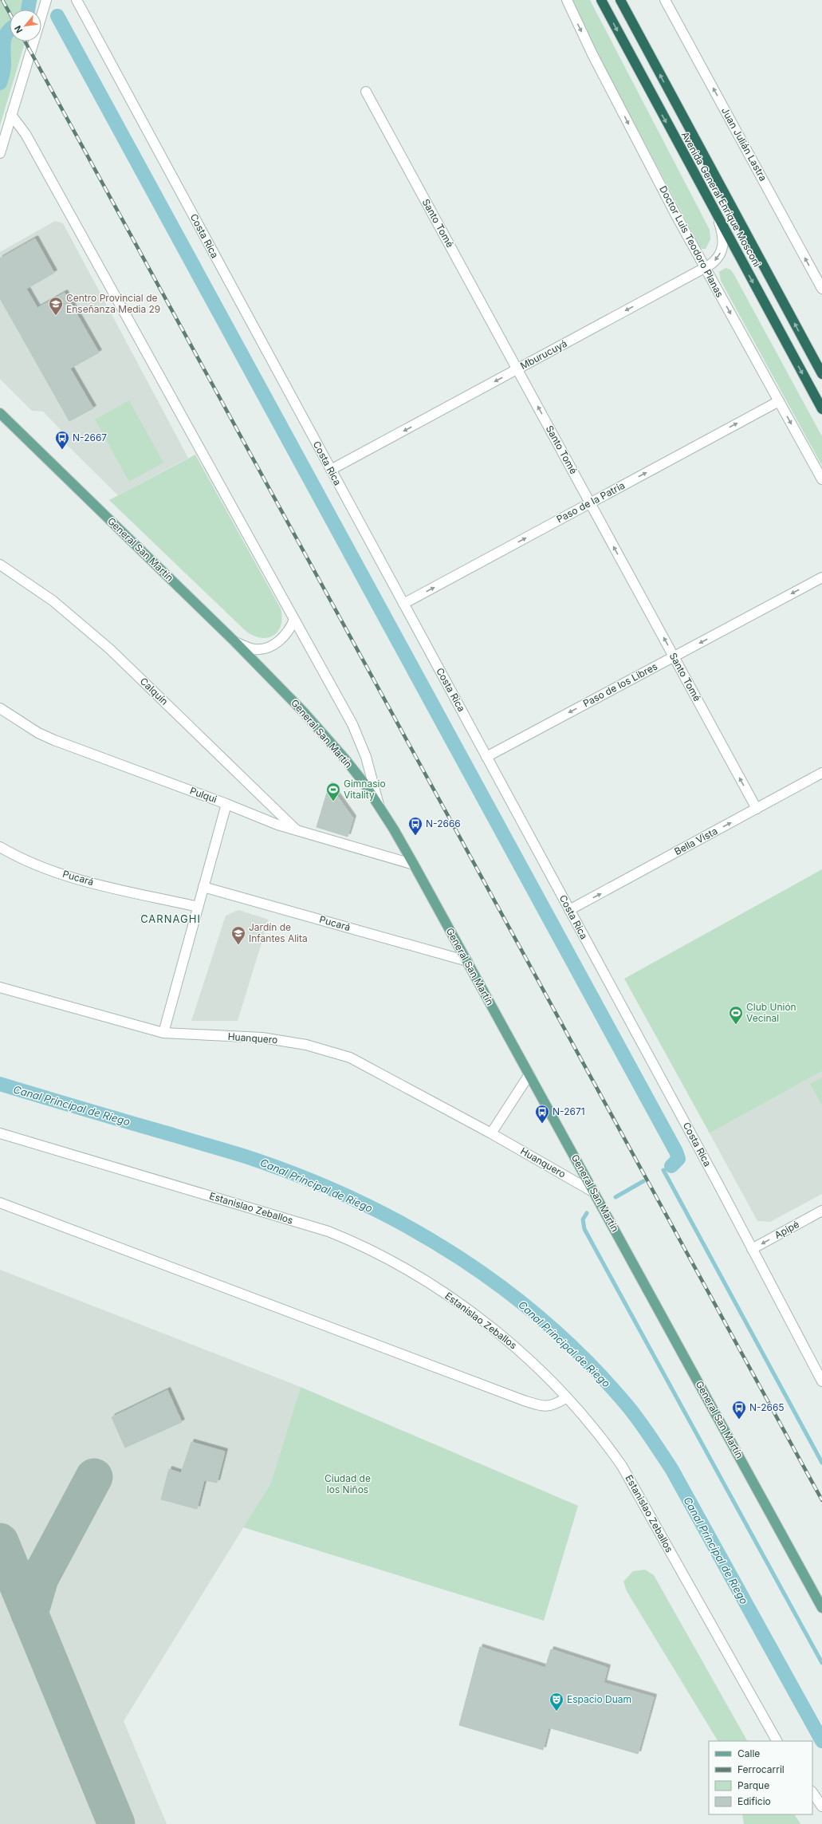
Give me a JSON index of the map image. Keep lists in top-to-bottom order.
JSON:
{
  "streets": {
    "highway": ["Avenida General Enrique Mosconi"],
    "main road": ["General San Martín"],
    "street": [
      "Juan Julián Lastra",
      "Santo Tomé",
      "Costa Rica",
      "Doctor Luis Teodoro Planas",
      "Mburucuyá",
      "Paso de la Patria",
      "Paso de los Libres",
      "Calquín",
      "Pulqui",
      "Bella Vista",
      "Pucará",
      "Huanquero",
      "Estanislao Zeballos",
      "Apipé"
    ]
  },
  "crossings": [
    ["Avenida General Enrique Mosconi", "Mburucuyá"],
    ["Santo Tomé", "Mburucuyá"],
    ["Santo Tomé", "Paso de la Patria"],
    ["Santo Tomé", "Paso de los Libres"],
    ["Santo Tomé", "Bella Vista"],
    ["Costa Rica", "Mburucuyá"],
    ["Costa Rica", "Paso de la Patria"],
    ["Costa Rica", "Paso de los Libres"],
    ["Costa Rica", "Bella Vista"],
    ["Costa Rica", "Apipé"],
    ["Doctor Luis Teodoro Planas", "Mburucuyá"],
    ["Doctor Luis Teodoro Planas", "Paso de la Patria"],
    ["General San Martín", "Pulqui"],
    ["General San Martín", "Pucará"],
    ["General San Martín", "Huanquero"],
    ["Calquín", "Pulqui"]
  ],
  "one_way": [
    "Juan Julián Lastra",
    "Santo Tomé",
    "Doctor Luis Teodoro Planas",
    "Mburucuyá",
    "Paso de la Patria",
    "Paso de los Libres",
    "Bella Vista",
    "Apipé"
  ],
  "districts": ["CARNAGHI"],
  "water": ["Canal Principal de Riego"],
  "parks": ["Ciudad de los Niños"],
  "places": {
    "school or university": ["Centro Provincial de Enseñanza Media 29", "Jardín de Infantes Alita"],
    "bus stop": [
      "N-2667",
      "N-2666",
      "N-2671",
      "N-2665"
    ],
    "sports": ["Gimnasio Vitality", "Club Unión Vecinal"],
    "theatre": ["Espacio Duam"]
  },
  "legend": [
    "Calle",
    "Ferrocarril",
    "Parque",
    "Edificio"
  ],
  "north": "bottom left"
}
